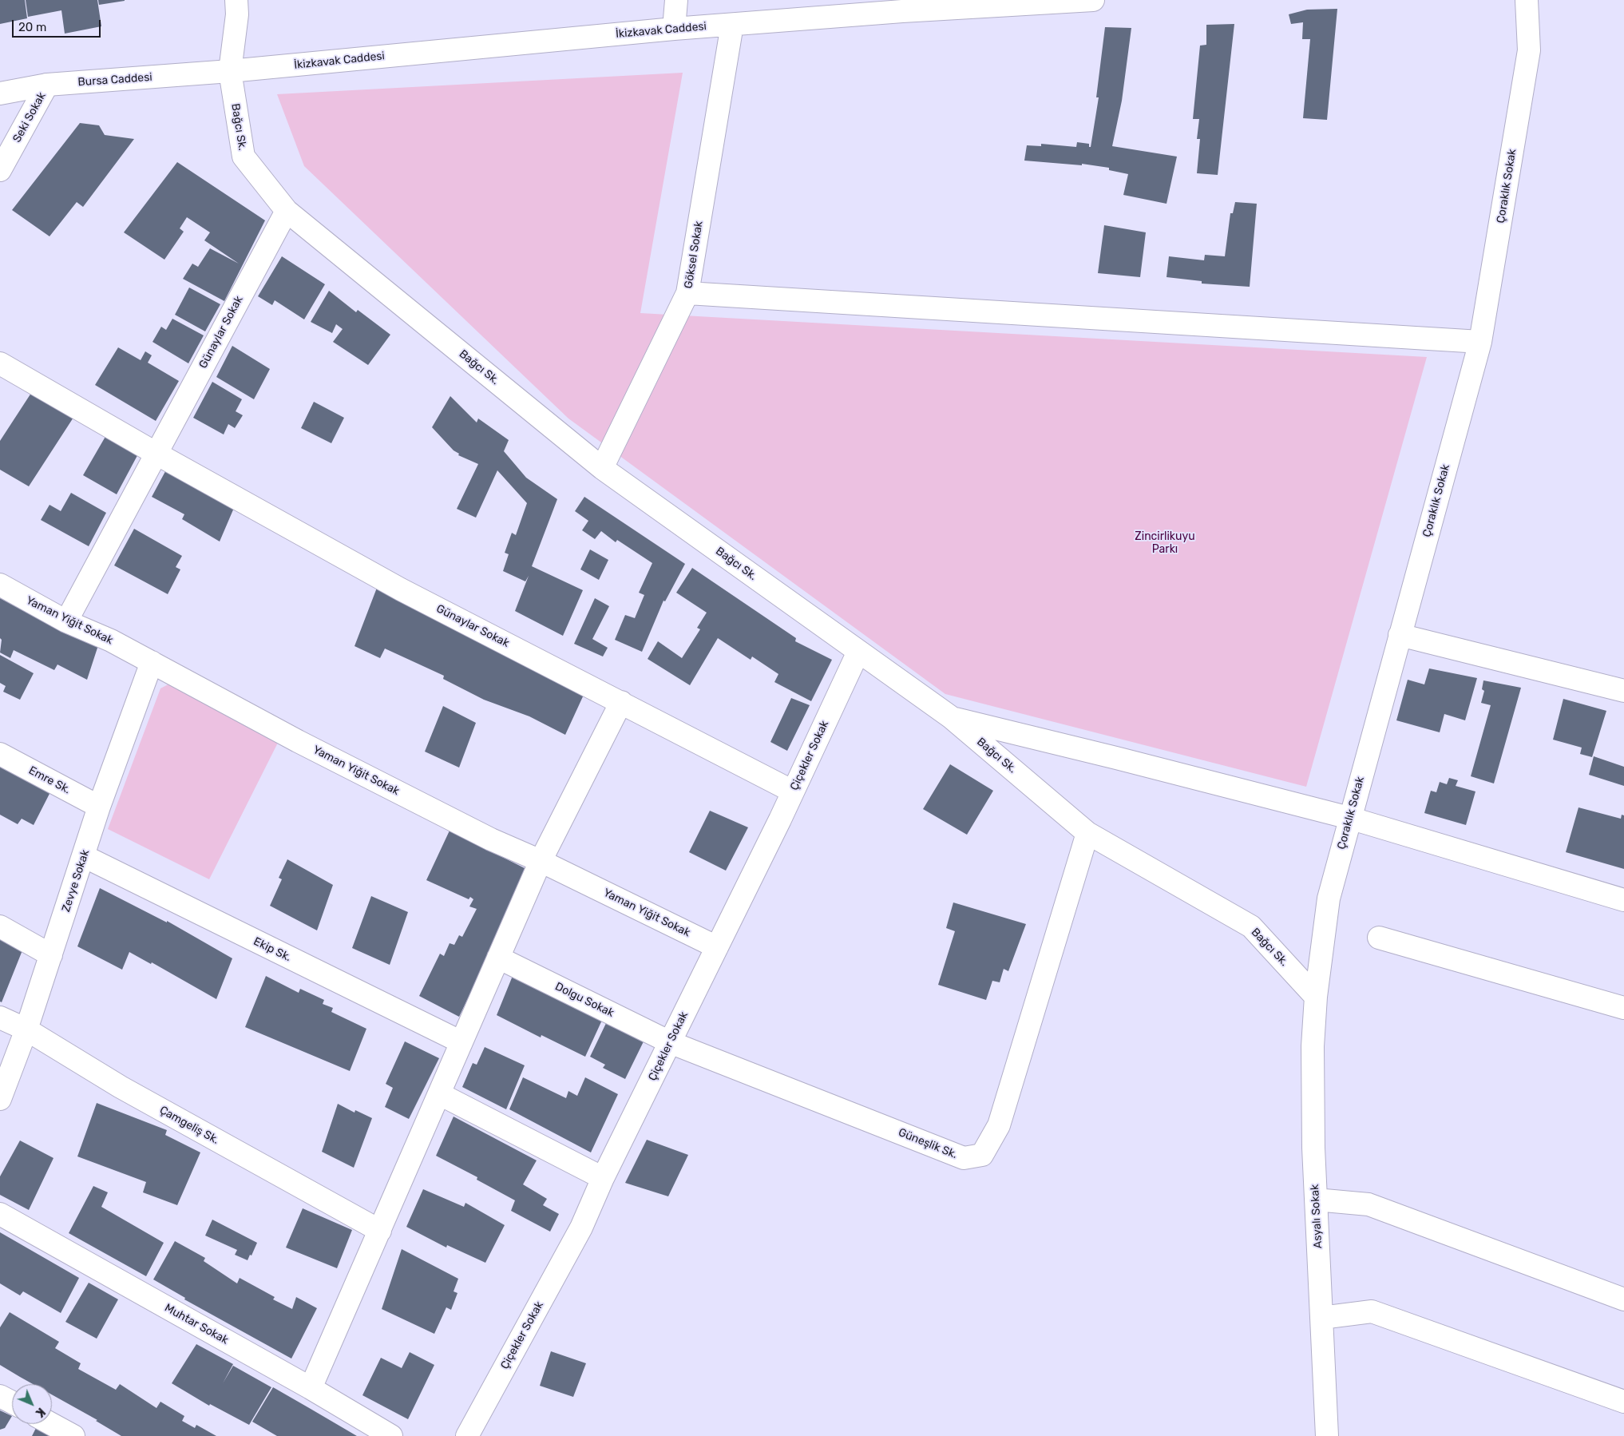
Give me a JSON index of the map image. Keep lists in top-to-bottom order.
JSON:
{
  "streets": {
    "street": [
      "İkizkavak Caddesi",
      "Bursa Caddesi",
      "Seki Sokak",
      "Bağcı Sk.",
      "Çoraklık Sokak",
      "Göksel Sokak",
      "Günaylar Sokak",
      "Yaman Yiğit Sokak",
      "Çiçekler Sokak",
      "Emre Sk.",
      "Zevye Sokak",
      "Ekip Sk.",
      "Dolgu Sokak",
      "Çamgeliş Sk.",
      "Güneşlik Sk.",
      "Asyalı Sokak",
      "Muhtar Sokak"
    ]
  },
  "crossings": [
    ["İkizkavak Caddesi", "Bursa Caddesi"],
    ["İkizkavak Caddesi", "Bağcı Sk."],
    ["İkizkavak Caddesi", "Göksel Sokak"],
    ["Bursa Caddesi", "Seki Sokak"],
    ["Bursa Caddesi", "Bağcı Sk."],
    ["Bağcı Sk.", "Çoraklık Sokak"],
    ["Bağcı Sk.", "Göksel Sokak"],
    ["Bağcı Sk.", "Günaylar Sokak"],
    ["Bağcı Sk.", "Çiçekler Sokak"],
    ["Bağcı Sk.", "Güneşlik Sk."],
    ["Bağcı Sk.", "Asyalı Sokak"],
    ["Çoraklık Sokak", "Asyalı Sokak"],
    ["Günaylar Sokak", "Yaman Yiğit Sokak"],
    ["Günaylar Sokak", "Çiçekler Sokak"],
    ["Yaman Yiğit Sokak", "Çiçekler Sokak"],
    ["Yaman Yiğit Sokak", "Zevye Sokak"],
    ["Çiçekler Sokak", "Dolgu Sokak"],
    ["Çiçekler Sokak", "Güneşlik Sk."],
    ["Emre Sk.", "Zevye Sokak"],
    ["Zevye Sokak", "Ekip Sk."],
    ["Zevye Sokak", "Çamgeliş Sk."],
    ["Dolgu Sokak", "Güneşlik Sk."]
  ],
  "parks": ["Zincirlikuyu Parkı"],
  "scale_bar": "20 m",
  "north": "bottom right"
}
